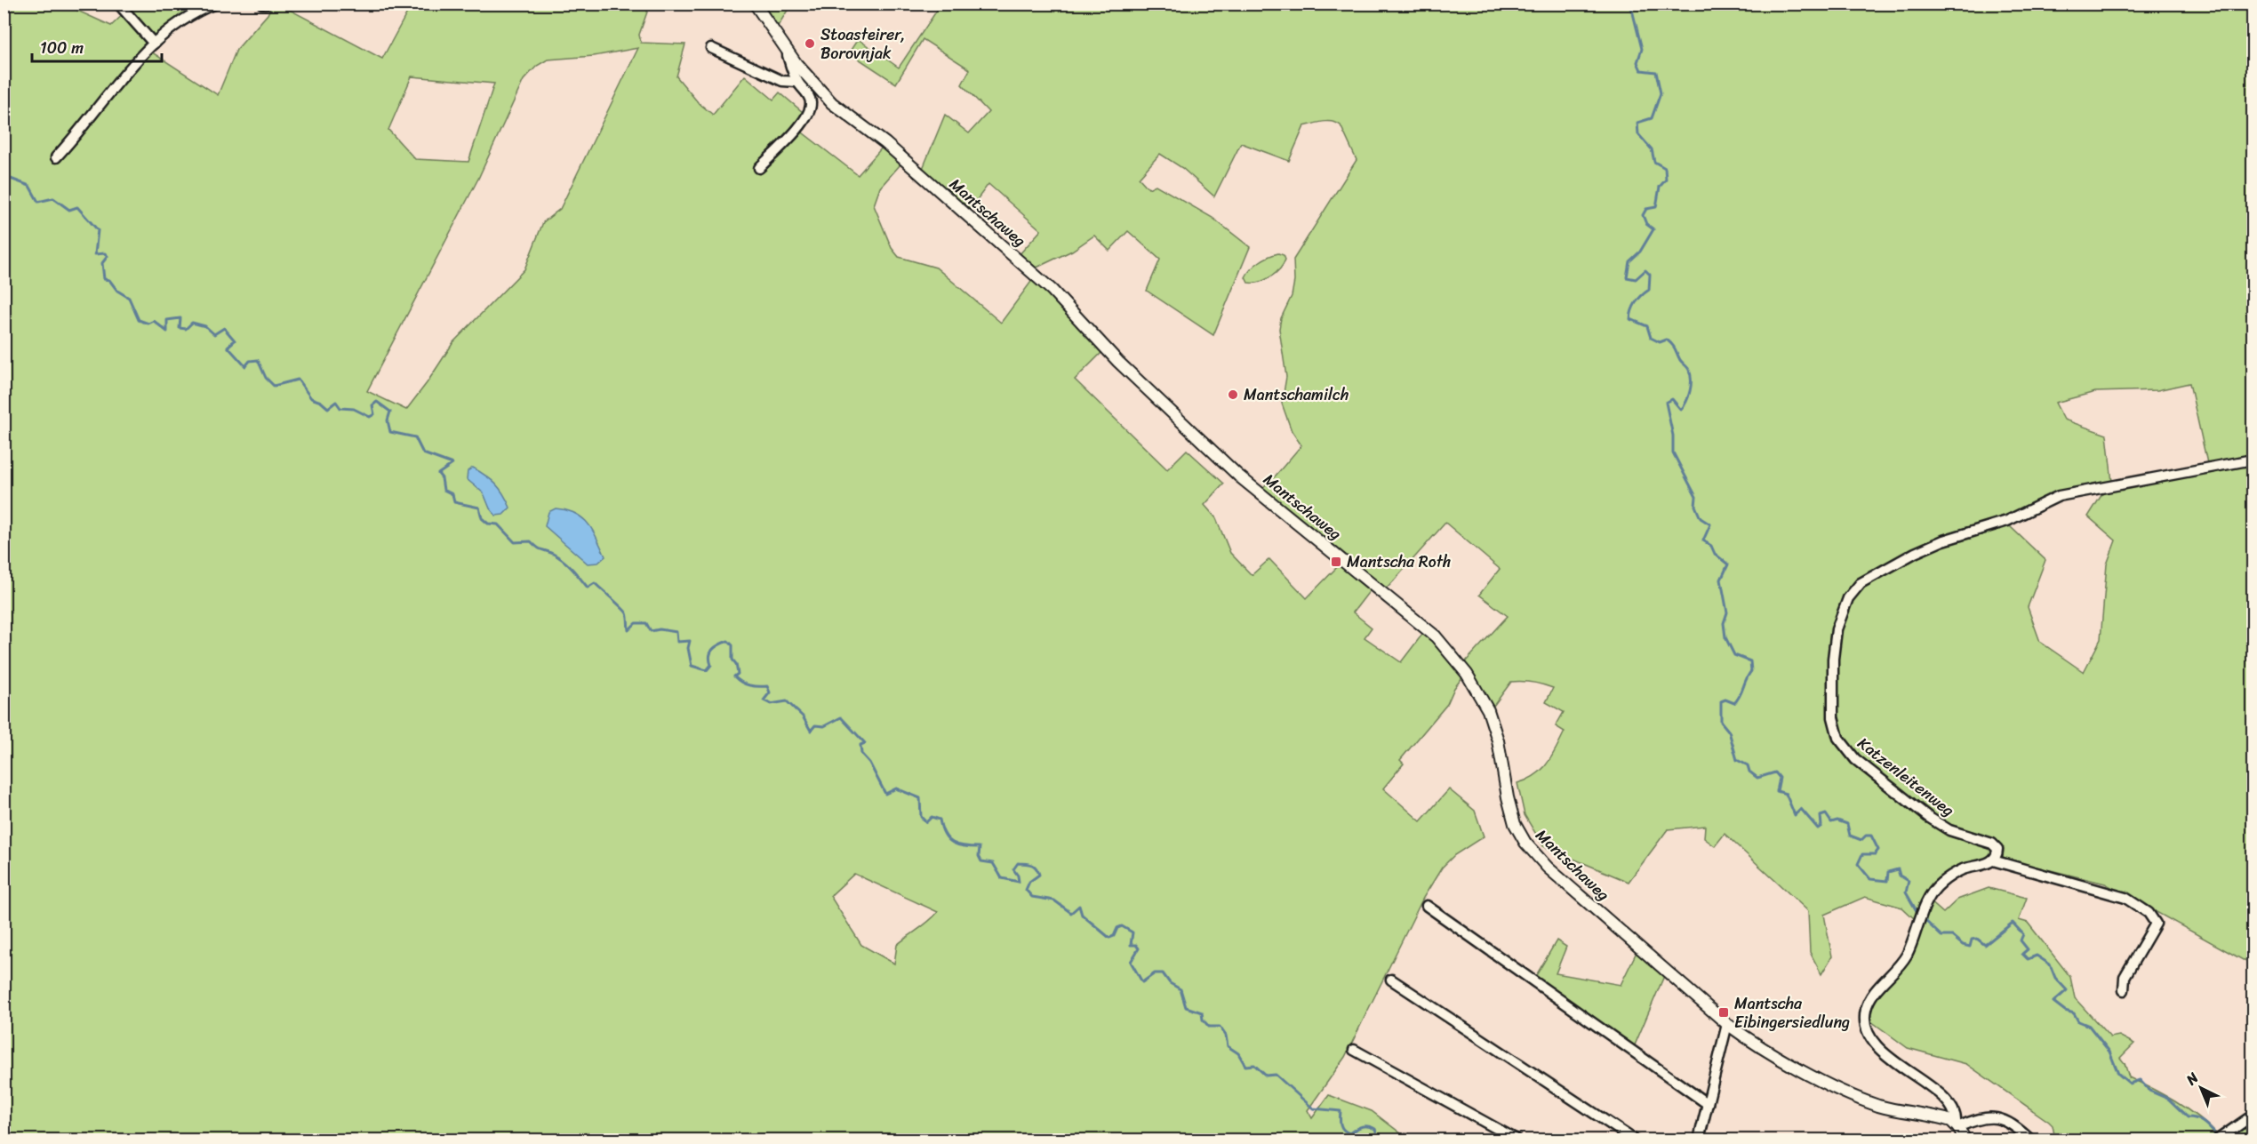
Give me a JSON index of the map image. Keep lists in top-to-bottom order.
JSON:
{
  "streets": {
    "street": ["Mantschaweg", "Katzenleitenweg"]
  },
  "places": {
    "other": ["Stoasteirer, Borovnjak", "Mantschamilch"],
    "transit": ["Mantscha Roth", "Mantscha Eibingersiedlung"]
  },
  "scale_bar": "100 m",
  "north": "top left"
}
